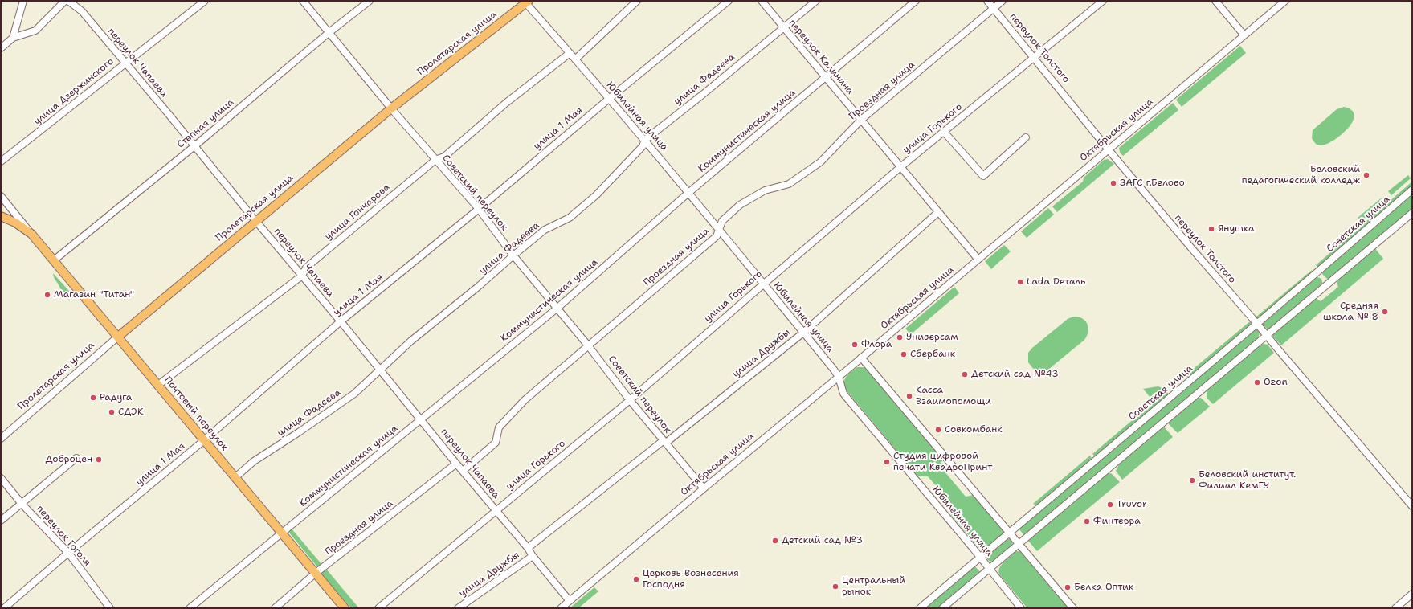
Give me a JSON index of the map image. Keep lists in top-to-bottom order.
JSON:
{
  "streets": {
    "main road": ["Пролетарская улица", "Почтовый переулок"],
    "street": [
      "переулок Толстого",
      "переулок Калинина",
      "переулок Чапаева",
      "улица Фадеева",
      "Проездная улица",
      "улица Дзержинского",
      "Юбилейная улица",
      "Степная улица",
      "улица 1 Мая",
      "улица Горького",
      "Октябрьская улица",
      "Коммунистическая улица",
      "Советский переулок",
      "улица Гончарова",
      "Советская улица",
      "улица Дружбы",
      "переулок Гоголя"
    ]
  },
  "crossings": [
    ["Пролетарская улица", "переулок Чапаева"],
    ["Пролетарская улица", "Юбилейная улица"],
    ["Пролетарская улица", "Советский переулок"],
    ["Пролетарская улица", "Почтовый переулок"],
    ["переулок Толстого", "Проездная улица"],
    ["переулок Толстого", "улица Горького"],
    ["переулок Толстого", "Октябрьская улица"],
    ["переулок Толстого", "Советская улица"],
    ["переулок Калинина", "улица Фадеева"],
    ["переулок Калинина", "Проездная улица"],
    ["переулок Калинина", "улица Горького"],
    ["переулок Калинина", "Октябрьская улица"],
    ["переулок Калинина", "Коммунистическая улица"],
    ["переулок Калинина", "улица Дружбы"],
    ["переулок Чапаева", "улица Фадеева"],
    ["переулок Чапаева", "Проездная улица"],
    ["переулок Чапаева", "улица Дзержинского"],
    ["переулок Чапаева", "Степная улица"],
    ["переулок Чапаева", "улица 1 Мая"],
    ["переулок Чапаева", "улица Горького"],
    ["переулок Чапаева", "Октябрьская улица"],
    ["переулок Чапаева", "Коммунистическая улица"],
    ["переулок Чапаева", "улица Гончарова"],
    ["переулок Чапаева", "улица Дружбы"],
    ["улица Фадеева", "Юбилейная улица"],
    ["улица Фадеева", "Советский переулок"],
    ["улица Фадеева", "Почтовый переулок"],
    ["Проездная улица", "Юбилейная улица"],
    ["Проездная улица", "Советский переулок"],
    ["Проездная улица", "Почтовый переулок"],
    ["Юбилейная улица", "улица 1 Мая"],
    ["Юбилейная улица", "улица Горького"],
    ["Юбилейная улица", "Октябрьская улица"],
    ["Юбилейная улица", "Коммунистическая улица"],
    ["Юбилейная улица", "улица Гончарова"],
    ["Юбилейная улица", "Советская улица"],
    ["Юбилейная улица", "улица Дружбы"],
    ["Степная улица", "Советский переулок"],
    ["Степная улица", "Почтовый переулок"],
    ["улица 1 Мая", "Советский переулок"],
    ["улица 1 Мая", "Почтовый переулок"],
    ["улица 1 Мая", "переулок Гоголя"],
    ["улица Горького", "Советский переулок"],
    ["Октябрьская улица", "Советский переулок"],
    ["Коммунистическая улица", "Советский переулок"],
    ["Коммунистическая улица", "Почтовый переулок"],
    ["Советский переулок", "улица Гончарова"],
    ["Советский переулок", "улица Дружбы"],
    ["улица Гончарова", "Почтовый переулок"]
  ],
  "places": [
    "Беловский педагогический колледж",
    "ЗАГС г.Белово",
    "Янушка",
    "Lada Dеталь",
    "Магазин \"Титан\"",
    "Средняя школа № 8",
    "Универсам",
    "Флора",
    "Сбербанк",
    "Детский сад №43",
    "Ozon",
    "Касса Взаимопомощи",
    "Радуга",
    "СДЭК",
    "Совкомбанк",
    "Доброцен",
    "Студия цифровой печати КвадроПринт",
    "Беловский институт. Филиал КемГУ",
    "Truvor",
    "Финтерра",
    "Детский сад №3",
    "Церковь Вознесения Господня",
    "Центральный рынок",
    "Белка Оптик"
  ]
}
